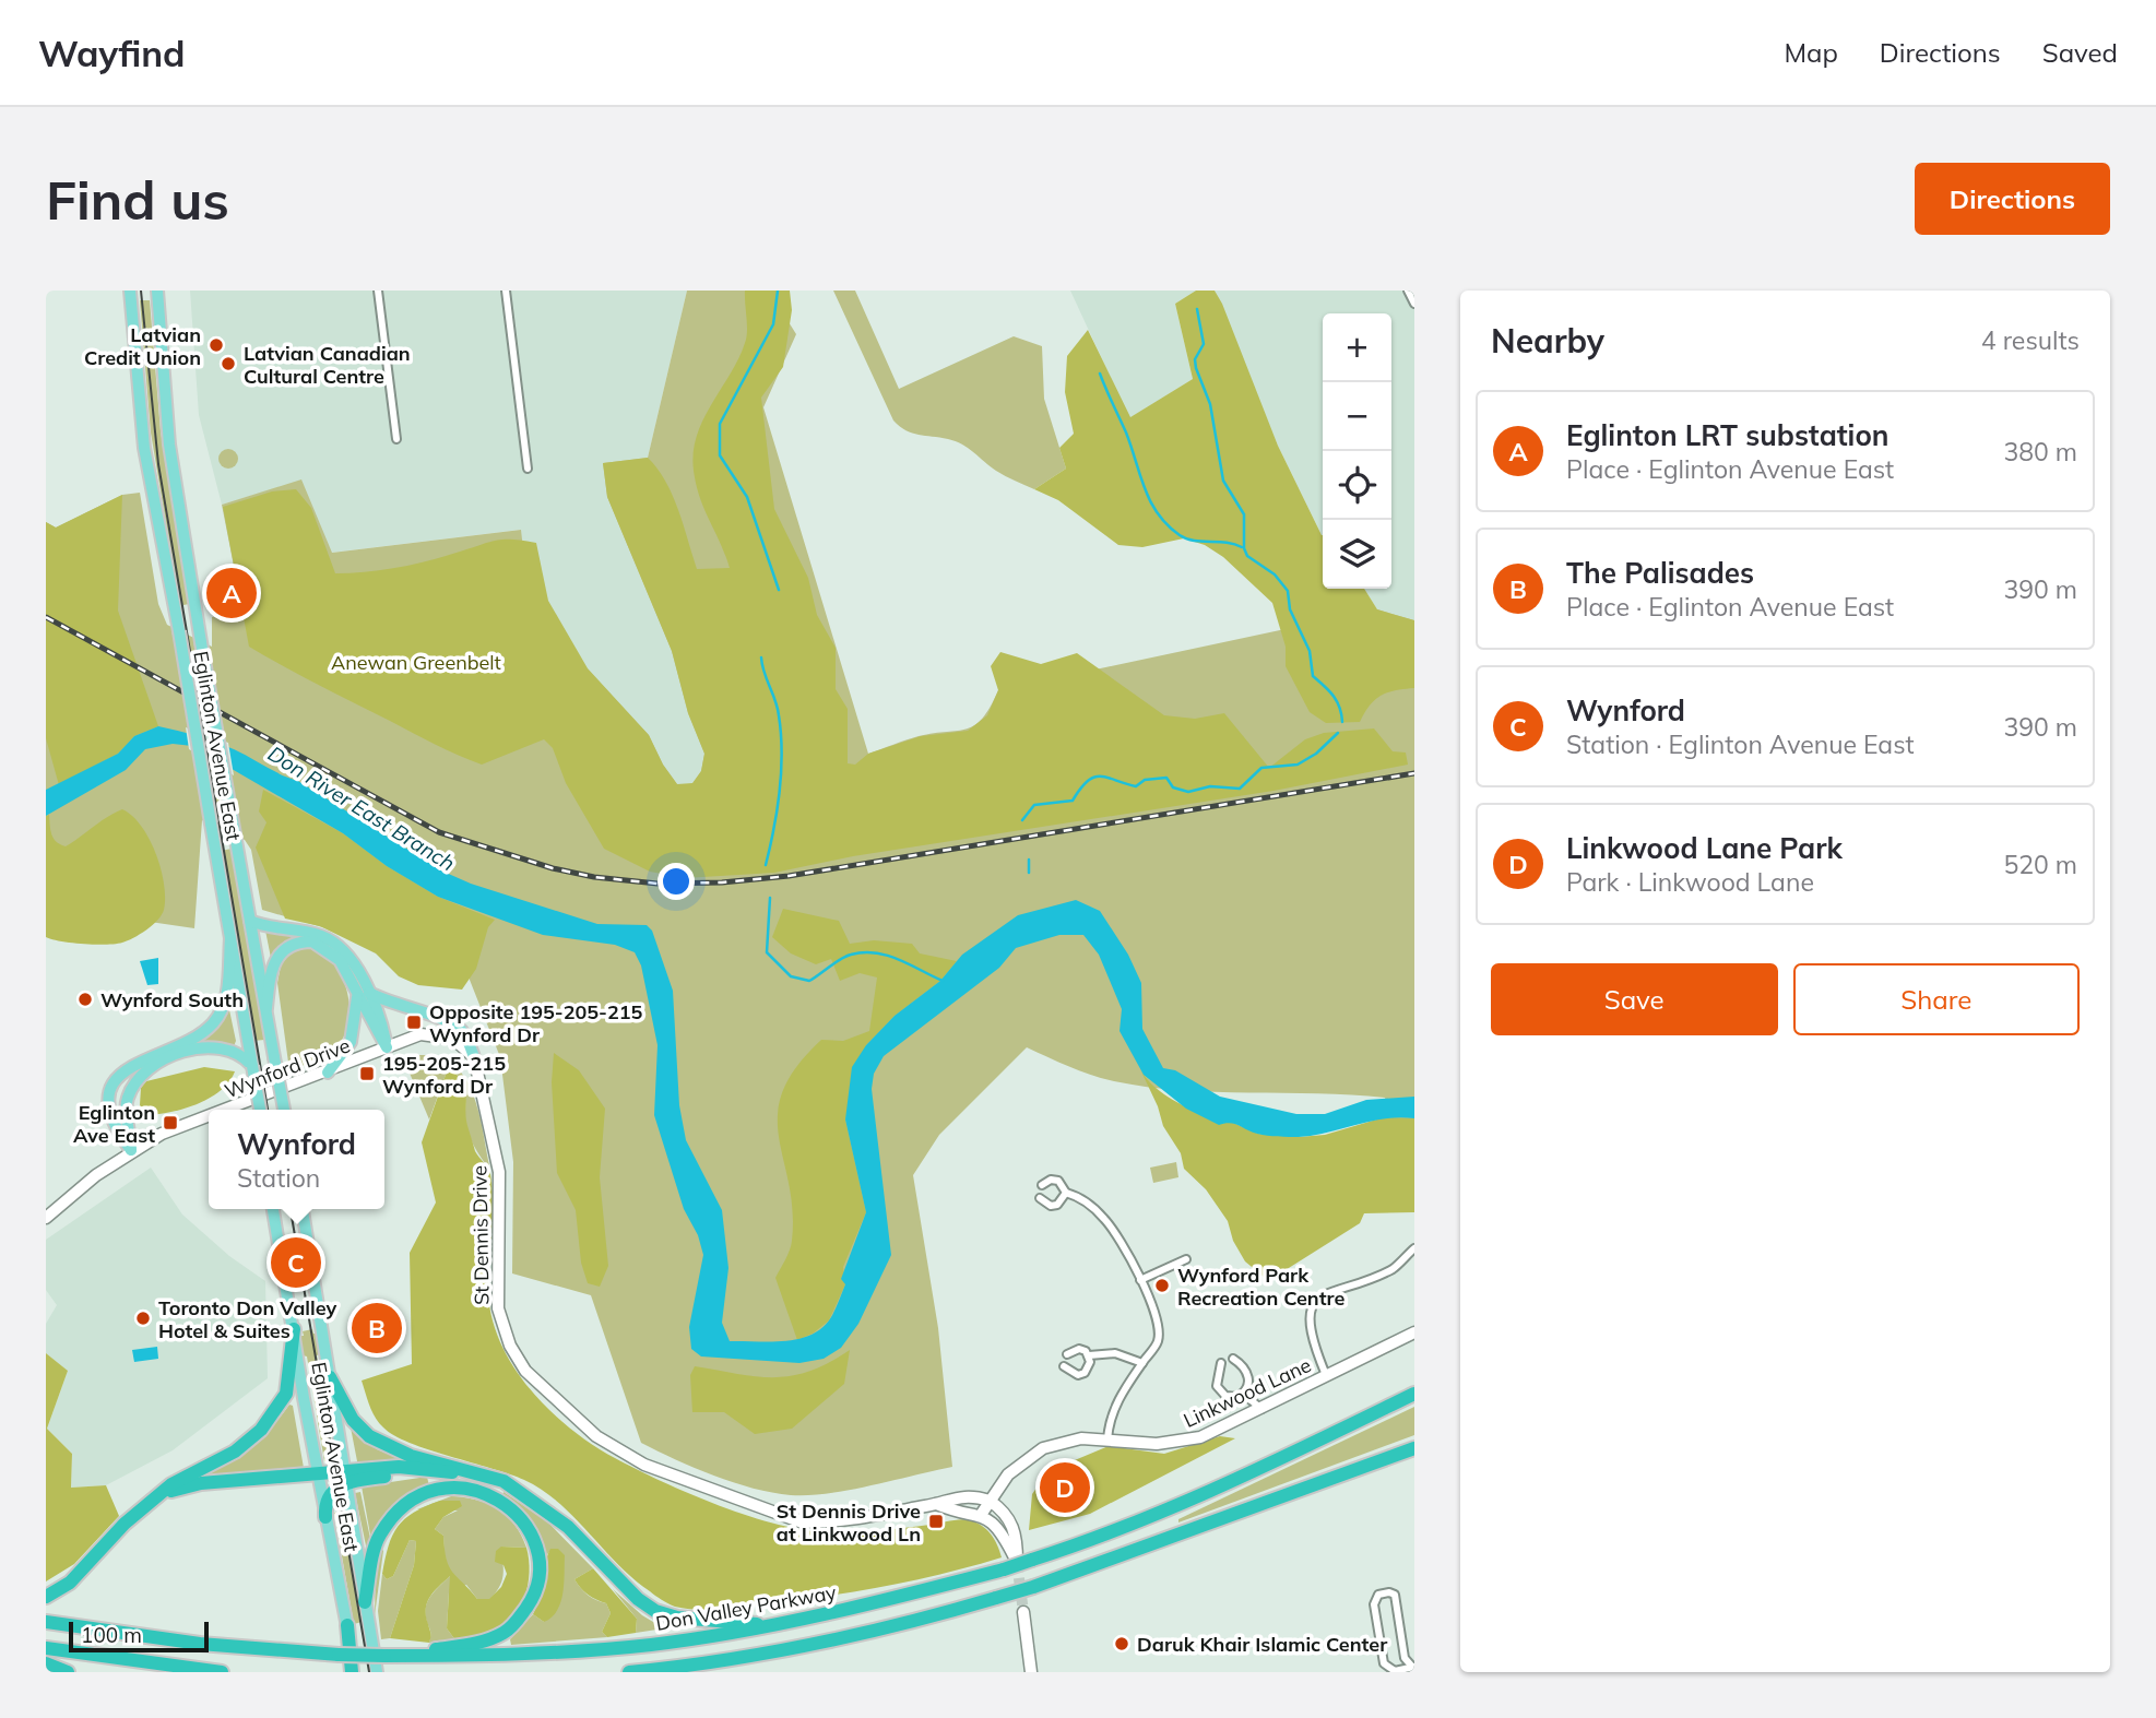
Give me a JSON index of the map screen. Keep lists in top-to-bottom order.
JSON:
{
  "streets": {
    "highway": ["Don Valley Parkway"],
    "main road": ["Eglinton Avenue East"],
    "street": ["Wynford Drive", "St Dennis Drive", "Linkwood Lane"]
  },
  "crossings": [
    ["St Dennis Drive", "Linkwood Lane"]
  ],
  "water": ["Don River East Branch"],
  "parks": ["Anewan Greenbelt"],
  "places": {
    "other": [
      "Latvian Credit Union",
      "Latvian Canadian Cultural Centre",
      "Wynford South",
      "Wynford Park Recreation Centre",
      "Toronto Don Valley Hotel & Suites",
      "Daruk Khair Islamic Center"
    ],
    "transit": [
      "Opposite 195-205-215 Wynford Dr",
      "195-205-215 Wynford Dr",
      "Eglinton Ave East",
      "St Dennis Drive at Linkwood Ln"
    ]
  },
  "scale_bar": "100 m",
  "page": {
    "header": "Wayfind",
    "nav": ["Map", "Directions", "Saved"],
    "buttons": [
      "Directions",
      ["Save", "Share"]
    ],
    "title": "Find us",
    "heading": ["Nearby", "4 results"],
    "map_buttons": ["+", "−"],
    "list": [
      {
        "mark": "A",
        "name": "Eglinton LRT substation",
        "note": "Place · Eglinton Avenue East",
        "value": "380 m"
      },
      {
        "mark": "B",
        "name": "The Palisades",
        "note": "Place · Eglinton Avenue East",
        "value": "390 m"
      },
      {
        "mark": "C",
        "name": "Wynford",
        "note": "Station · Eglinton Avenue East",
        "value": "390 m"
      },
      {
        "mark": "D",
        "name": "Linkwood Lane Park",
        "note": "Park · Linkwood Lane",
        "value": "520 m"
      }
    ],
    "pins": [
      "A",
      "C",
      "B",
      "D"
    ],
    "popup": ["Wynford", "Station"],
    "scale": "100 m"
  }
}
